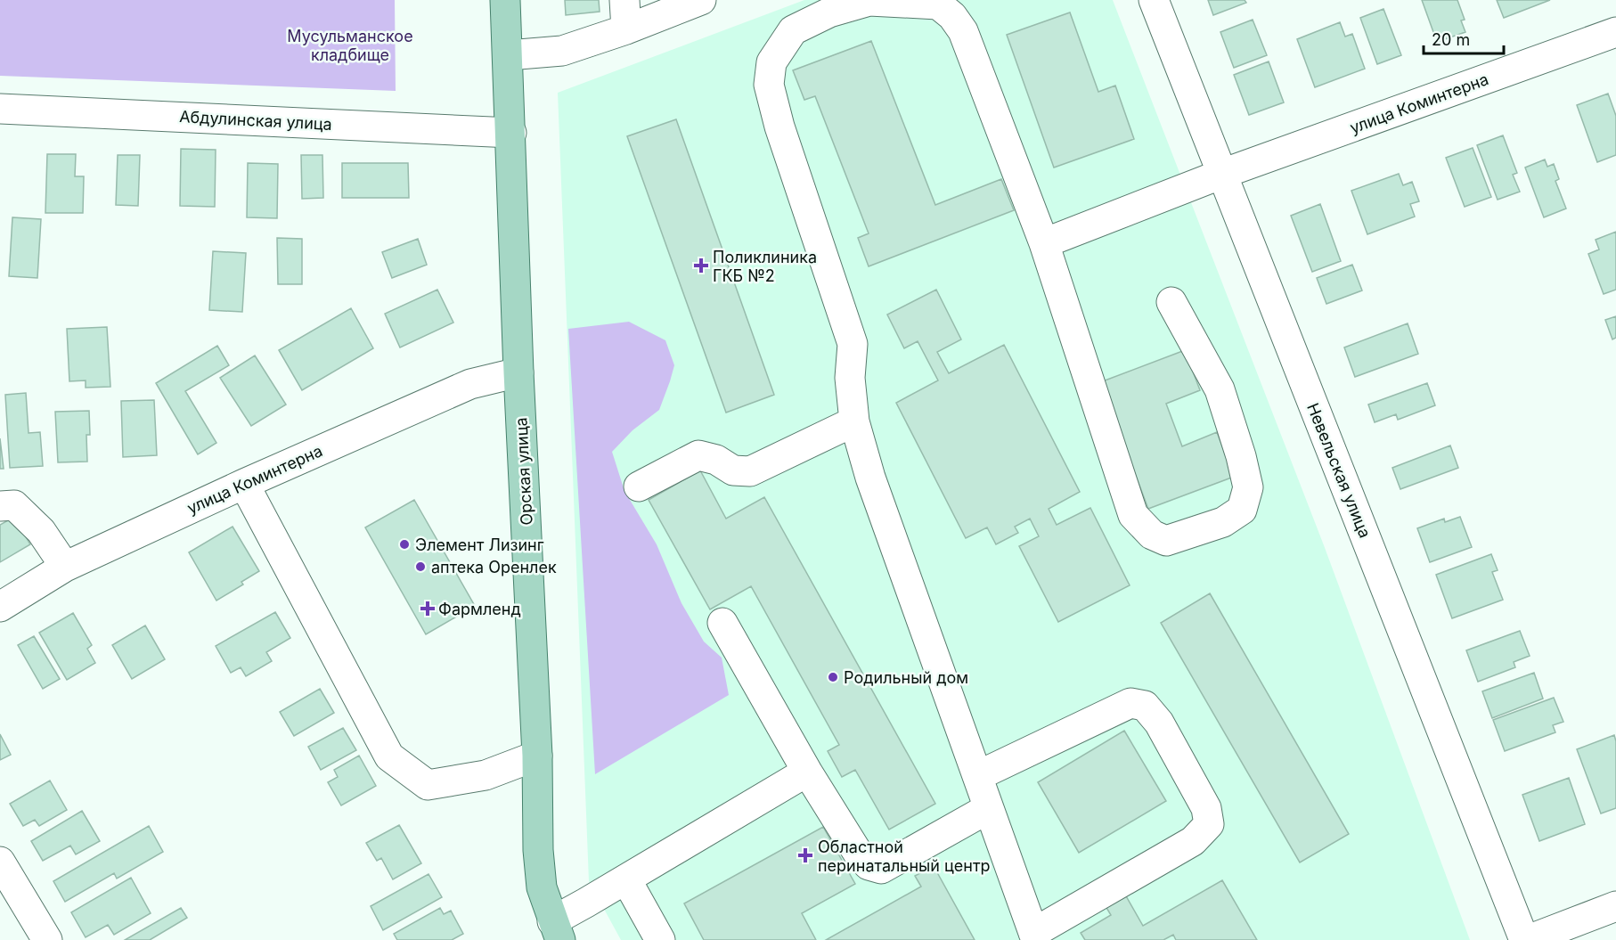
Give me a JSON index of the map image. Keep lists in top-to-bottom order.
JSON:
{
  "streets": {
    "main road": ["Орская улица"],
    "street": ["улица Коминтерна", "Абдулинская улица", "Невельская улица"]
  },
  "crossings": [
    ["улица Коминтерна", "Невельская улица"],
    ["улица Коминтерна", "Орская улица"],
    ["Абдулинская улица", "Орская улица"]
  ],
  "parks": ["Мусульманское кладбище"],
  "places": {
    "health": ["Поликлиника ГКБ №2", "Фармленд", "Областной перинатальный центр"],
    "other": ["Элемент Лизинг", "аптека Оренлек", "Родильный дом"]
  },
  "scale_bar": "20 m"
}
